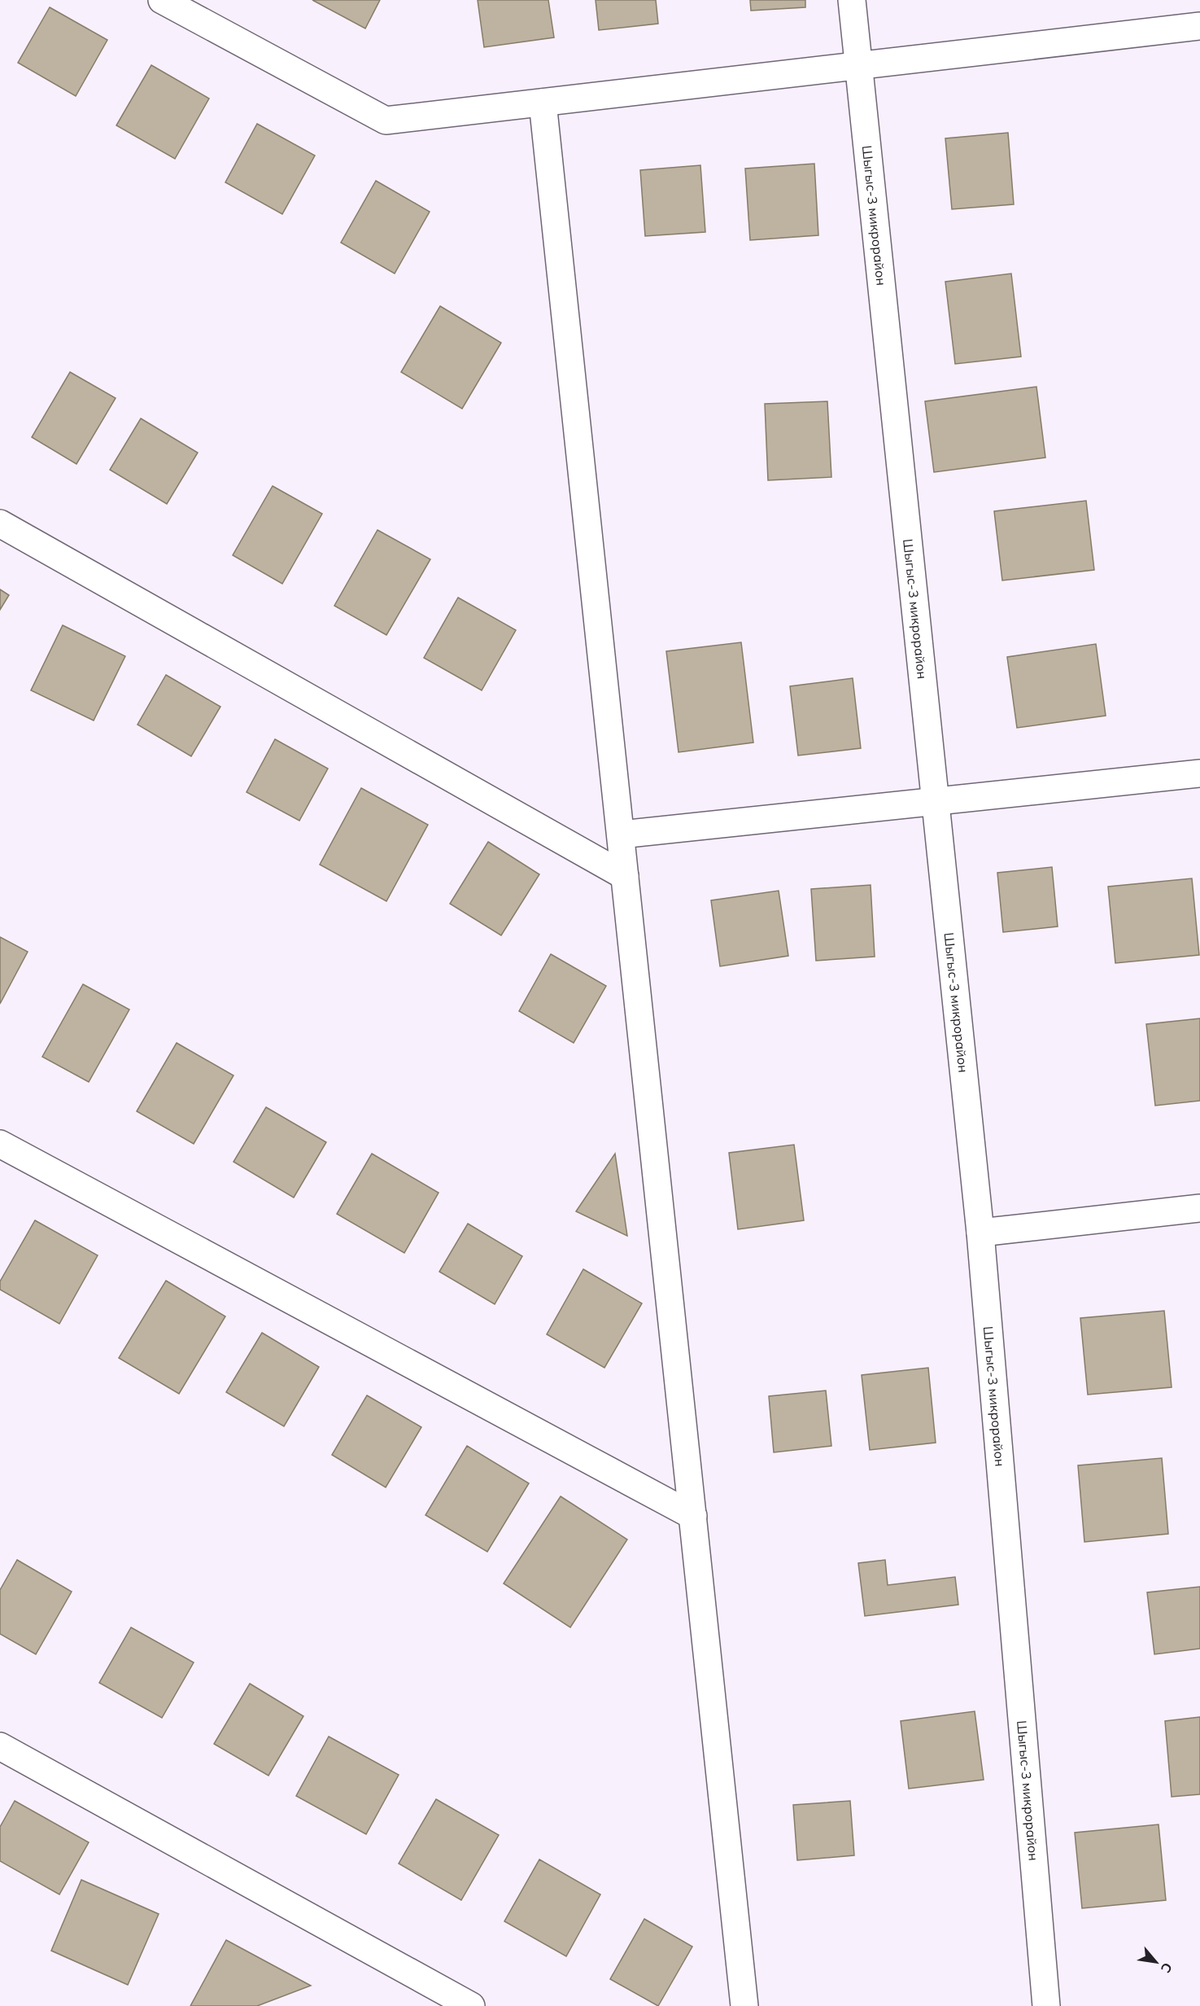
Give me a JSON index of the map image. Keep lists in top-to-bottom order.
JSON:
{
  "streets": {
    "street": ["Шыгыс-3 микрорайон"]
  },
  "north": "bottom right"
}
